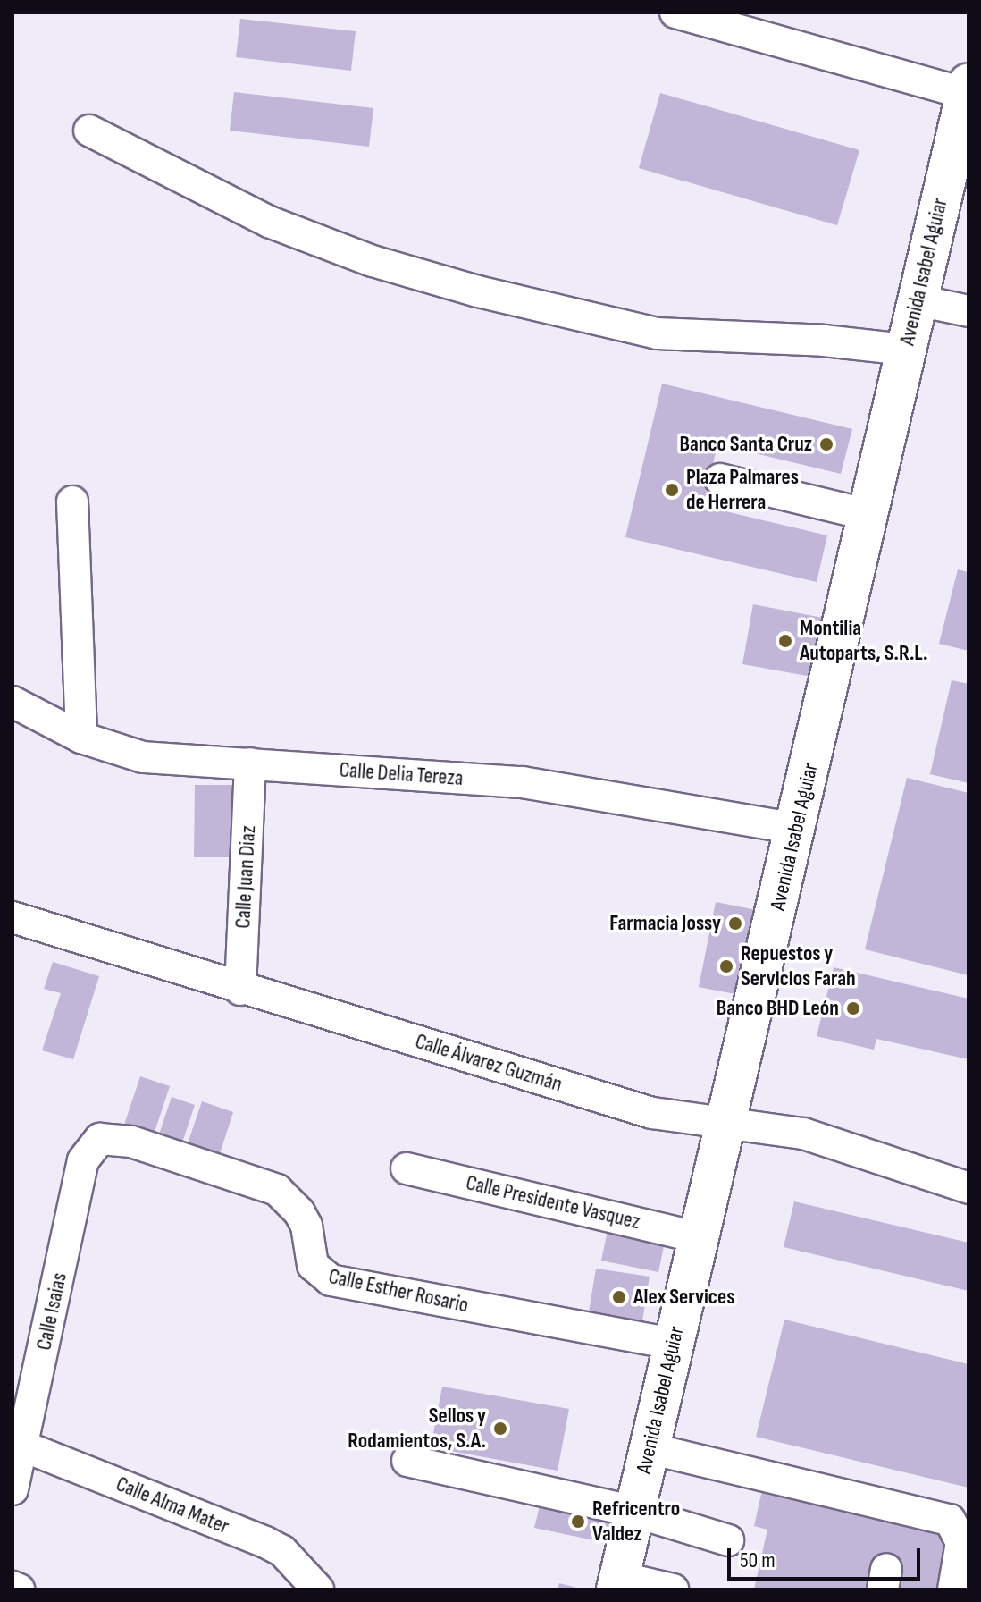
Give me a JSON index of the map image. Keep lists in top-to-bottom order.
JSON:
{
  "streets": {
    "main road": ["Avenida Isabel Aguiar"],
    "street": [
      "Calle Delia Tereza",
      "Calle Juan Diaz",
      "Calle Álvarez Guzmán",
      "Calle Presidente Vasquez",
      "Calle Esther Rosario",
      "Calle Isaias",
      "Calle Alma Mater"
    ]
  },
  "crossings": [
    ["Avenida Isabel Aguiar", "Calle Delia Tereza"],
    ["Avenida Isabel Aguiar", "Calle Álvarez Guzmán"],
    ["Avenida Isabel Aguiar", "Calle Presidente Vasquez"],
    ["Avenida Isabel Aguiar", "Calle Esther Rosario"],
    ["Calle Delia Tereza", "Calle Juan Diaz"],
    ["Calle Juan Diaz", "Calle Álvarez Guzmán"],
    ["Calle Esther Rosario", "Calle Isaias"],
    ["Calle Isaias", "Calle Alma Mater"]
  ],
  "places": [
    "Banco Santa Cruz",
    "Plaza Palmares de Herrera",
    "Montilia Autoparts, S.R.L.",
    "Farmacia Jossy",
    "Repuestos y Servicios Farah",
    "Banco BHD León",
    "Alex Services",
    "Sellos y Rodamientos, S.A.",
    "Refricentro Valdez"
  ],
  "scale_bar": "50 m"
}
